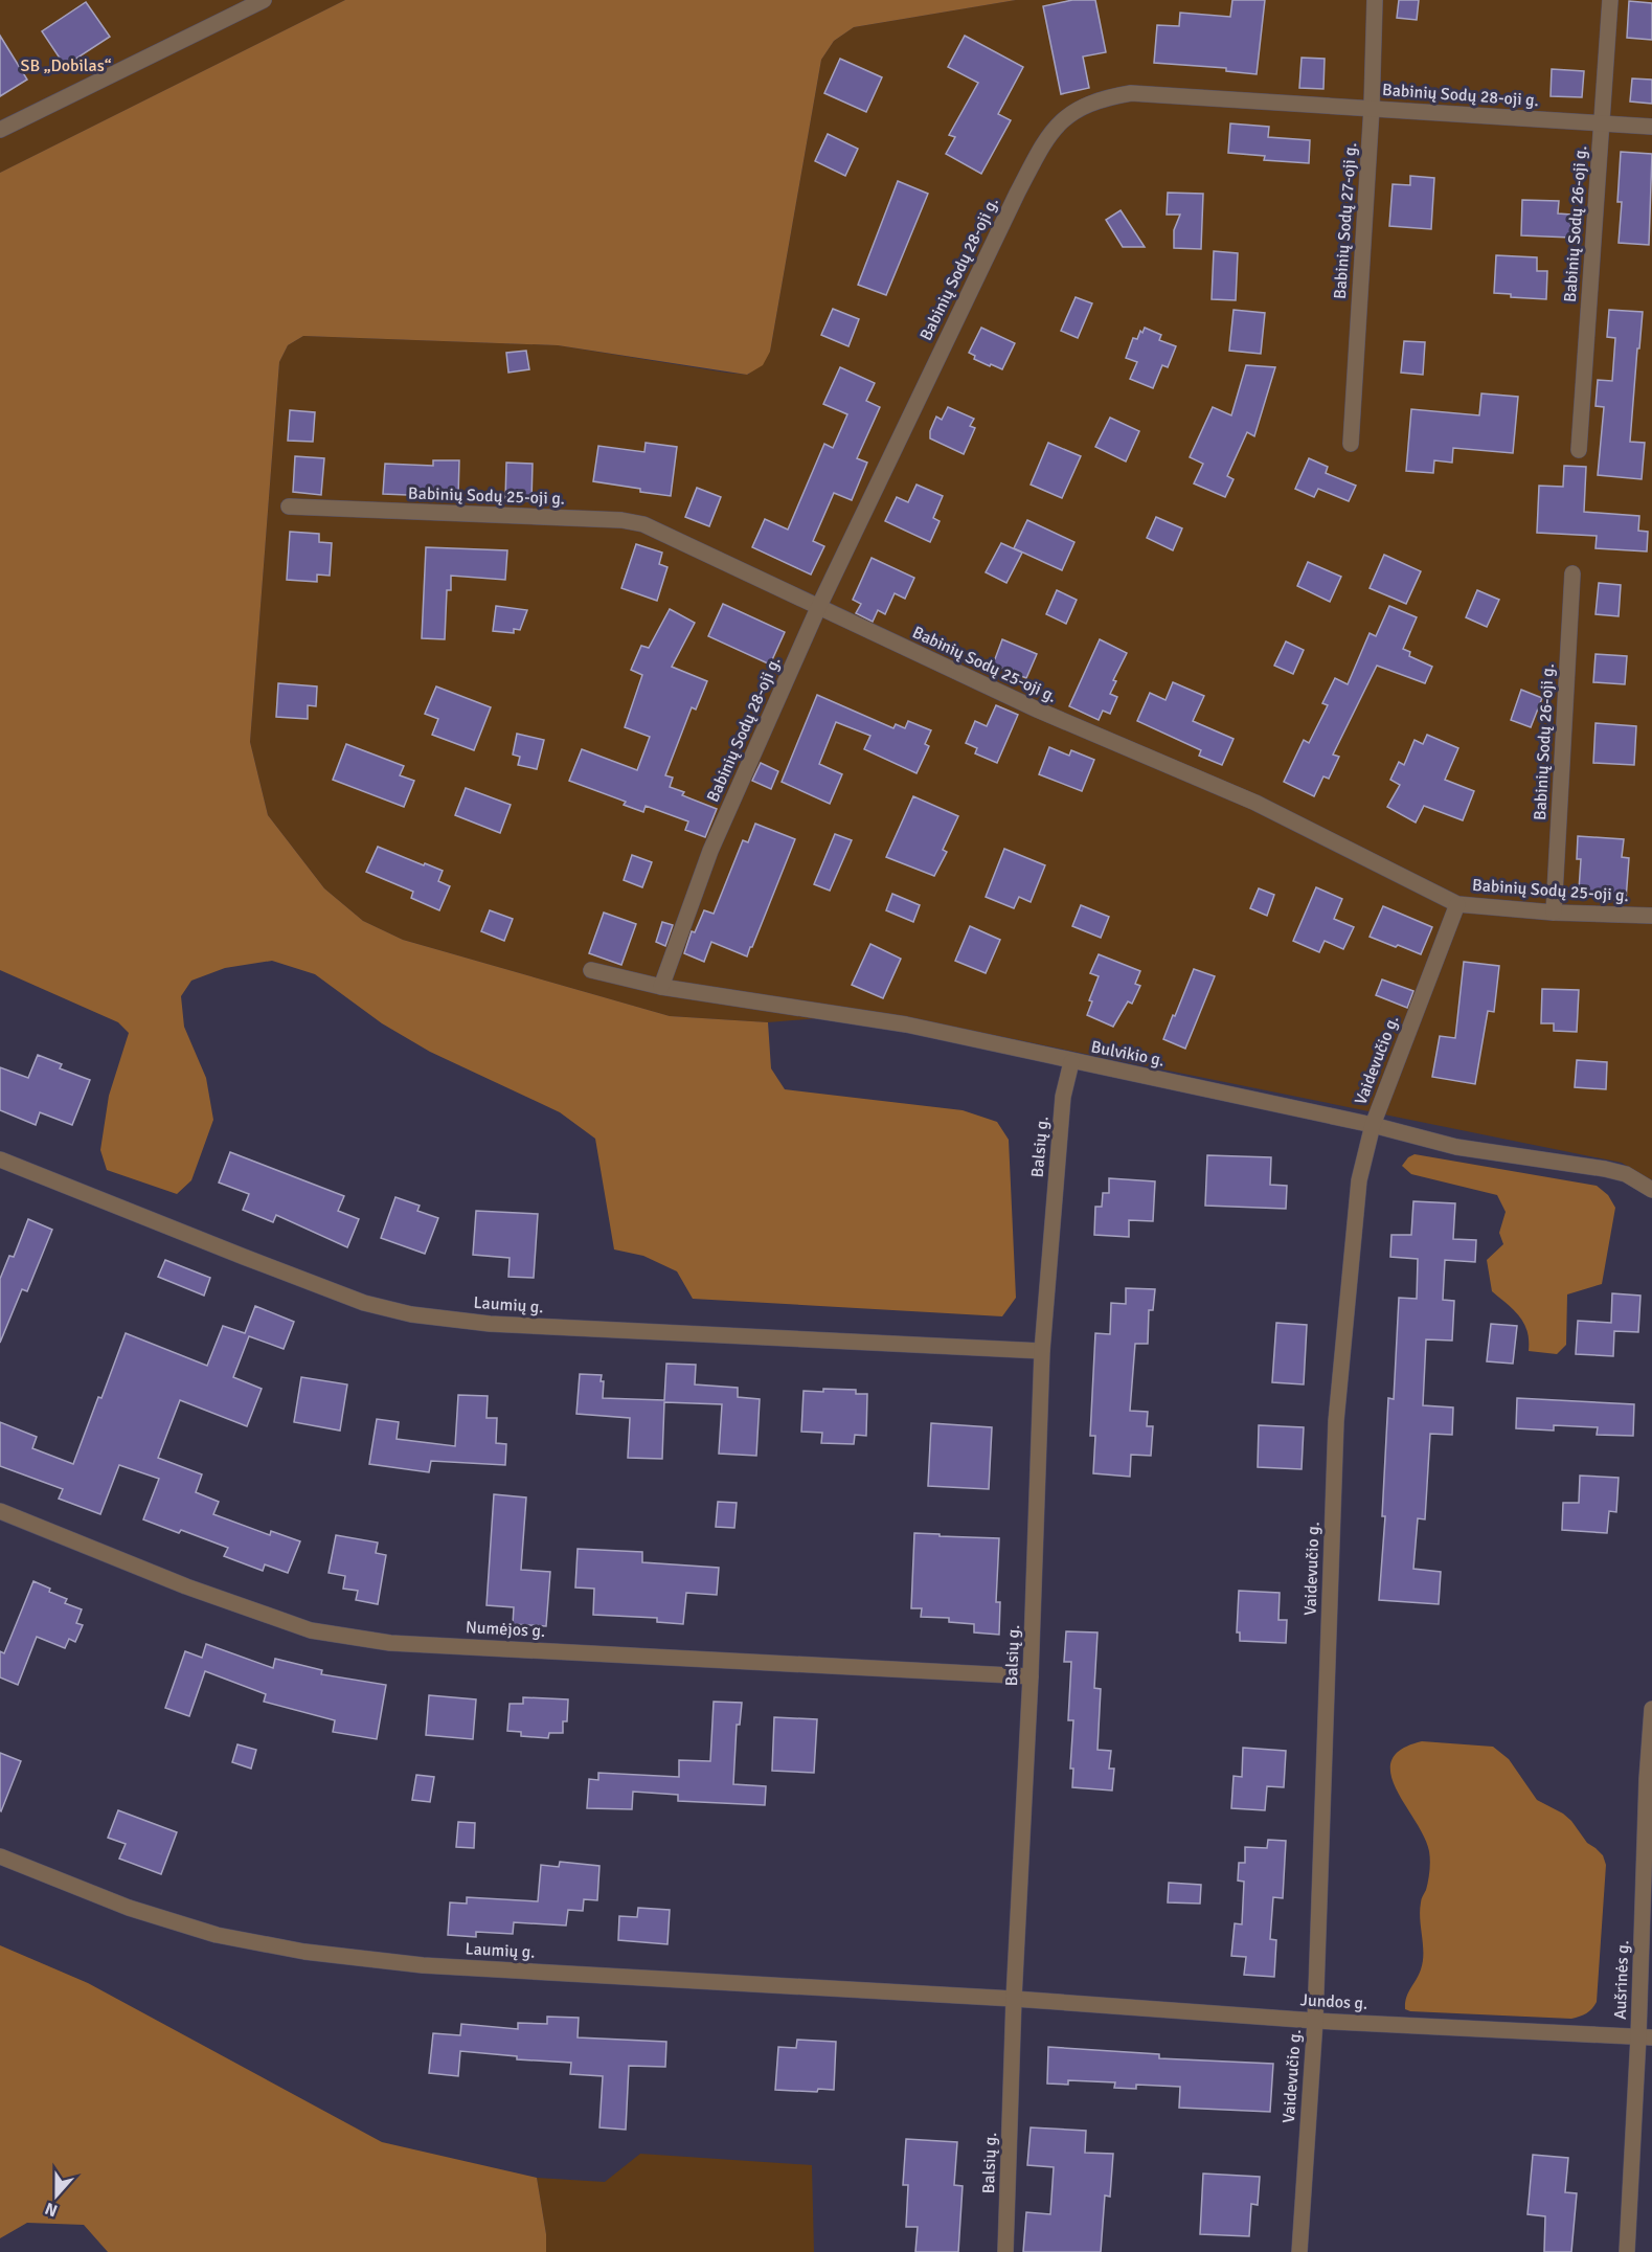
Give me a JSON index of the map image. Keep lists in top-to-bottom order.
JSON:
{
  "streets": {
    "street": [
      "Babinių Sodų 28-oji g.",
      "Babinių Sodų 27-oji g.",
      "Babinių Sodų 26-oji g.",
      "Babinių Sodų 25-oji g.",
      "Bulvikio g.",
      "Vaidevučio g.",
      "Balsių g.",
      "Laumių g.",
      "Numėjos g.",
      "Aušrinės g.",
      "Jundos g."
    ]
  },
  "crossings": [
    ["Babinių Sodų 28-oji g.", "Babinių Sodų 27-oji g."],
    ["Babinių Sodų 28-oji g.", "Babinių Sodų 26-oji g."],
    ["Babinių Sodų 28-oji g.", "Babinių Sodų 25-oji g."],
    ["Babinių Sodų 28-oji g.", "Bulvikio g."],
    ["Babinių Sodų 26-oji g.", "Babinių Sodų 25-oji g."],
    ["Babinių Sodų 25-oji g.", "Vaidevučio g."],
    ["Bulvikio g.", "Vaidevučio g."],
    ["Bulvikio g.", "Balsių g."],
    ["Vaidevučio g.", "Jundos g."],
    ["Balsių g.", "Laumių g."],
    ["Balsių g.", "Numėjos g."],
    ["Balsių g.", "Jundos g."],
    ["Laumių g.", "Jundos g."],
    ["Aušrinės g.", "Jundos g."]
  ],
  "parks": ["SB „Dobilas“"],
  "north": "bottom"
}
